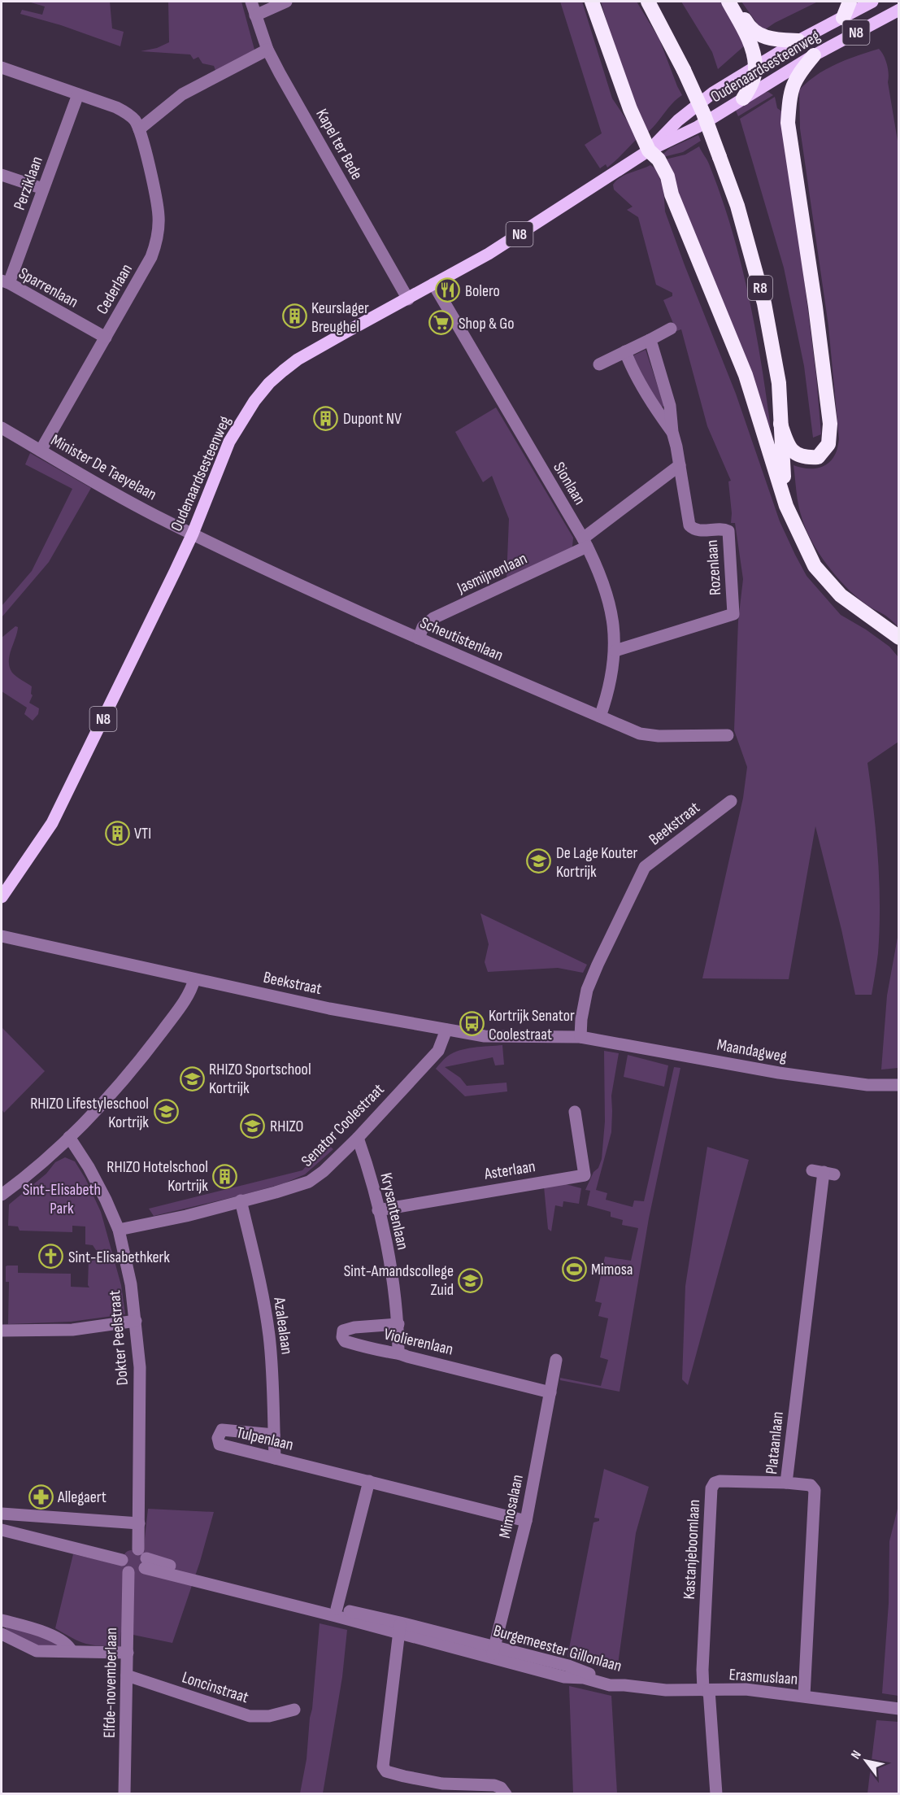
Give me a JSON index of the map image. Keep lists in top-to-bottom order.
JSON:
{
  "streets": {
    "highway": ["R8"],
    "main road": ["N8", "Oudenaardsesteenweg"],
    "street": [
      "Kapel ter Bede",
      "Perziklaan",
      "Sparrenlaan",
      "Cederlaan",
      "Minister De Taeyelaan",
      "Sionlaan",
      "Rozenlaan",
      "Jasmijnenlaan",
      "Scheutistenlaan",
      "Beekstraat",
      "Maandagweg",
      "Senator Coolestraat",
      "Asterlaan",
      "Krysantenlaan",
      "Azalealaan",
      "Dokter Peelstraat",
      "Violierenlaan",
      "Tulpenlaan",
      "Plataanlaan",
      "Mimosalaan",
      "Kastanjeboomlaan",
      "Burgemeester Gillonlaan",
      "Erasmuslaan",
      "Elfde-novemberlaan",
      "Loncinstraat"
    ]
  },
  "crossings": [
    ["Oudenaardsesteenweg", "Kapel ter Bede"],
    ["Oudenaardsesteenweg", "Minister De Taeyelaan"],
    ["Oudenaardsesteenweg", "Sionlaan"],
    ["Oudenaardsesteenweg", "Scheutistenlaan"],
    ["Perziklaan", "Sparrenlaan"],
    ["Perziklaan", "Cederlaan"],
    ["Sparrenlaan", "Cederlaan"],
    ["Cederlaan", "Minister De Taeyelaan"],
    ["Minister De Taeyelaan", "Scheutistenlaan"],
    ["Sionlaan", "Rozenlaan"],
    ["Sionlaan", "Jasmijnenlaan"],
    ["Sionlaan", "Scheutistenlaan"],
    ["Rozenlaan", "Jasmijnenlaan"],
    ["Jasmijnenlaan", "Scheutistenlaan"],
    ["Beekstraat", "Maandagweg"],
    ["Beekstraat", "Senator Coolestraat"],
    ["Senator Coolestraat", "Krysantenlaan"],
    ["Senator Coolestraat", "Azalealaan"],
    ["Senator Coolestraat", "Dokter Peelstraat"],
    ["Asterlaan", "Krysantenlaan"],
    ["Krysantenlaan", "Violierenlaan"],
    ["Azalealaan", "Tulpenlaan"],
    ["Dokter Peelstraat", "Burgemeester Gillonlaan"],
    ["Dokter Peelstraat", "Elfde-novemberlaan"],
    ["Violierenlaan", "Mimosalaan"],
    ["Tulpenlaan", "Mimosalaan"],
    ["Plataanlaan", "Kastanjeboomlaan"],
    ["Plataanlaan", "Erasmuslaan"],
    ["Mimosalaan", "Burgemeester Gillonlaan"],
    ["Kastanjeboomlaan", "Erasmuslaan"],
    ["Burgemeester Gillonlaan", "Erasmuslaan"],
    ["Burgemeester Gillonlaan", "Elfde-novemberlaan"],
    ["Elfde-novemberlaan", "Loncinstraat"]
  ],
  "parks": ["Sint-Elisabeth Park"],
  "places": {
    "restaurant": ["Bolero"],
    "building": [
      "Keurslager Breughel",
      "Dupont NV",
      "VTI",
      "RHIZO Hotelschool Kortrijk"
    ],
    "supermarket": ["Shop & Go"],
    "school or university": [
      "De Lage Kouter Kortrijk",
      "RHIZO Sportschool Kortrijk",
      "RHIZO Lifestyleschool Kortrijk",
      "RHIZO",
      "Sint-Amandscollege Zuid"
    ],
    "bus stop": ["Kortrijk Senator Coolestraat"],
    "church": ["Sint-Elisabethkerk"],
    "sports": ["Mimosa"],
    "pharmacy": ["Allegaert"]
  },
  "north": "top left"
}
